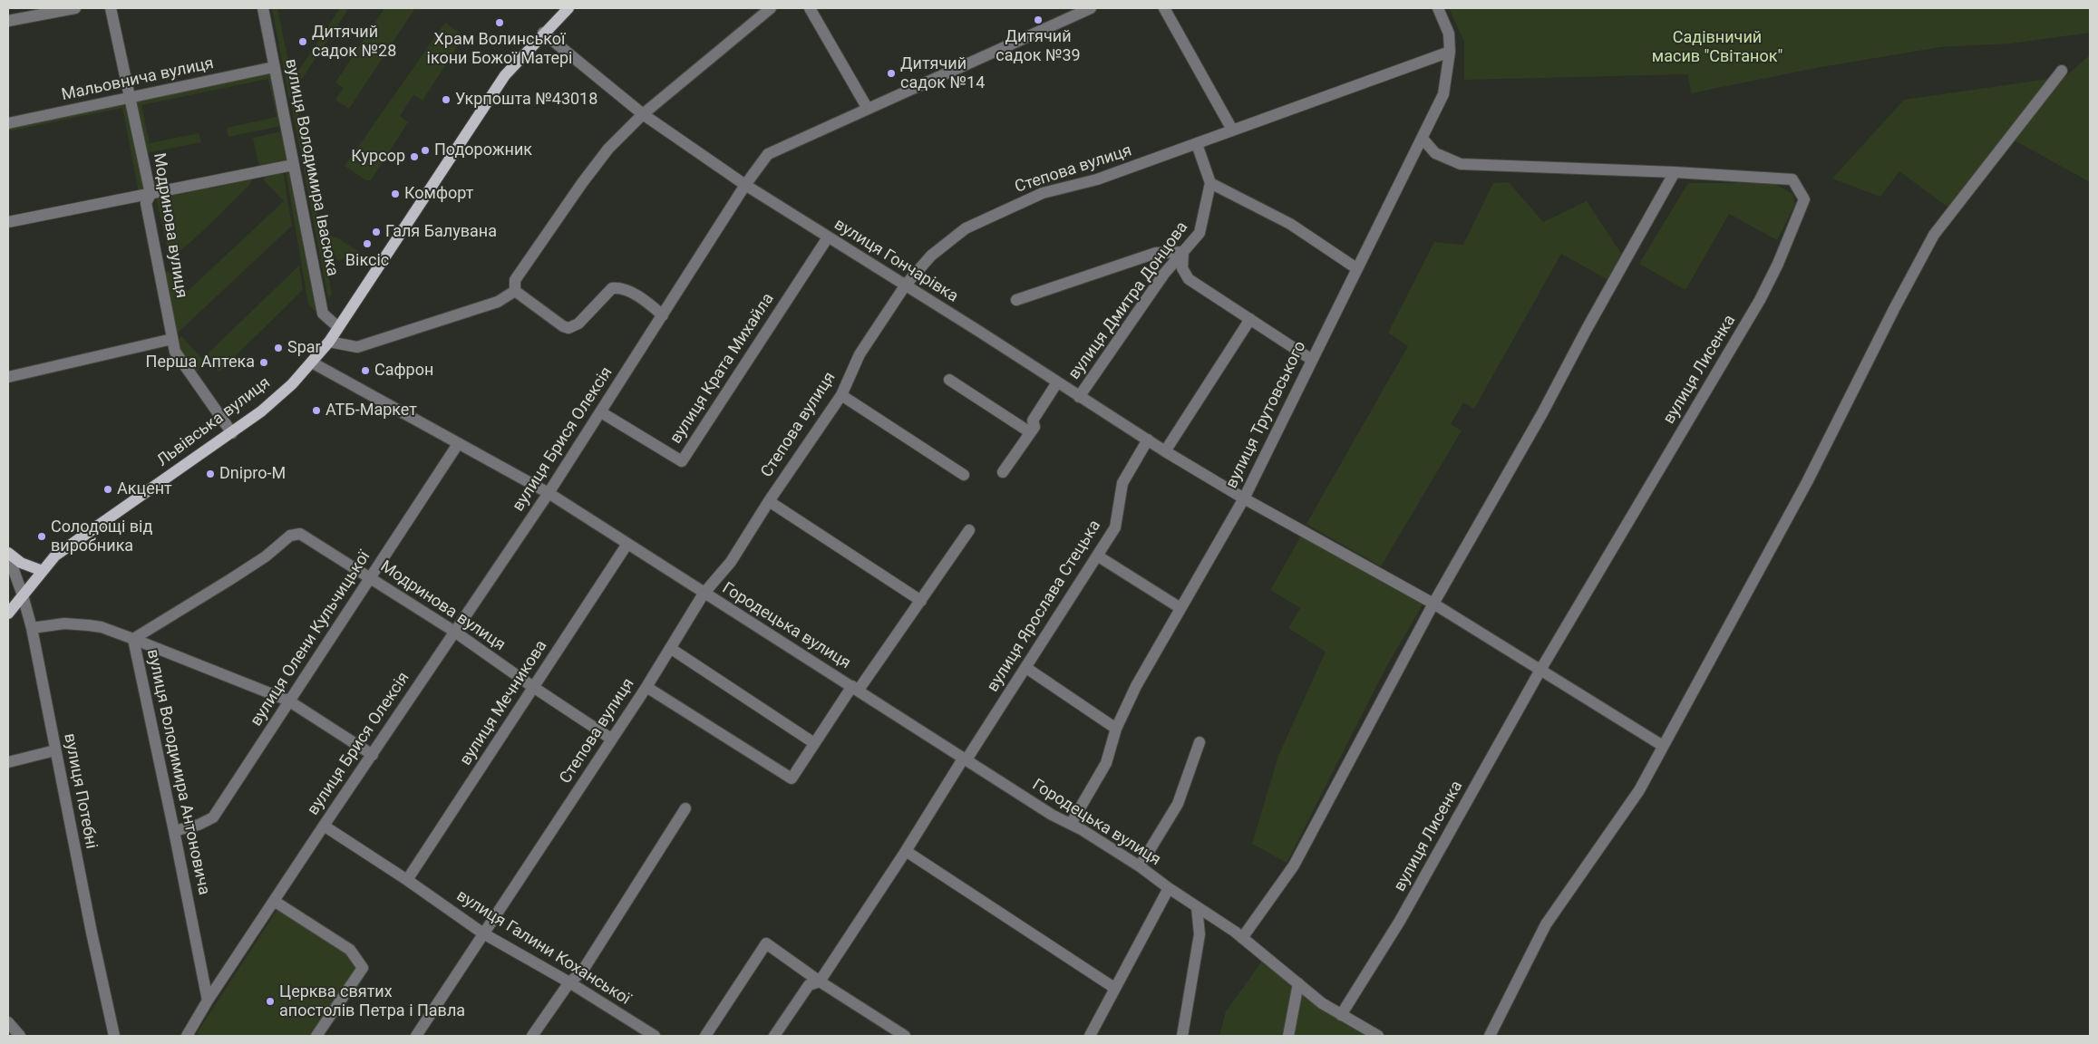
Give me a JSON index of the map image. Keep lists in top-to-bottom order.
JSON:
{
  "streets": {
    "main road": ["Львівська вулиця"],
    "street": [
      "Мальовнича вулиця",
      "вулиця Володимира Івасюка",
      "Степова вулиця",
      "Модринова вулиця",
      "вулиця Гончарівка",
      "вулиця Дмитра Донцова",
      "вулиця Крата Михайла",
      "вулиця Лисенка",
      "вулиця Трутовського",
      "вулиця Брися Олексія",
      "вулиця Ярослава Стецька",
      "Городецька вулиця",
      "вулиця Олени Кульчицької",
      "вулиця Мечникова",
      "вулиця Володимира Антоновича",
      "вулиця Потебні",
      "вулиця Галини Коханської"
    ]
  },
  "crossings": [
    ["Мальовнича вулиця", "вулиця Володимира Івасюка"],
    ["Мальовнича вулиця", "Модринова вулиця"],
    ["вулиця Володимира Івасюка", "Львівська вулиця"],
    ["Степова вулиця", "Модринова вулиця"],
    ["Степова вулиця", "вулиця Гончарівка"],
    ["Степова вулиця", "вулиця Трутовського"],
    ["Степова вулиця", "Городецька вулиця"],
    ["Степова вулиця", "вулиця Галини Коханської"],
    ["Модринова вулиця", "Львівська вулиця"],
    ["Модринова вулиця", "вулиця Брися Олексія"],
    ["Модринова вулиця", "вулиця Олени Кульчицької"],
    ["Модринова вулиця", "вулиця Мечникова"],
    ["Модринова вулиця", "вулиця Володимира Антоновича"],
    ["вулиця Гончарівка", "вулиця Дмитра Донцова"],
    ["вулиця Гончарівка", "вулиця Крата Михайла"],
    ["вулиця Гончарівка", "вулиця Трутовського"],
    ["вулиця Гончарівка", "Львівська вулиця"],
    ["вулиця Гончарівка", "вулиця Брися Олексія"],
    ["вулиця Гончарівка", "вулиця Ярослава Стецька"],
    ["вулиця Крата Михайла", "вулиця Брися Олексія"],
    ["вулиця Лисенка", "вулиця Трутовського"],
    ["вулиця Лисенка", "Городецька вулиця"],
    ["вулиця Трутовського", "Городецька вулиця"],
    ["Львівська вулиця", "Городецька вулиця"],
    ["Львівська вулиця", "вулиця Потебні"],
    ["вулиця Брися Олексія", "Городецька вулиця"],
    ["вулиця Брися Олексія", "вулиця Володимира Антоновича"],
    ["вулиця Брися Олексія", "вулиця Галини Коханської"],
    ["вулиця Ярослава Стецька", "Городецька вулиця"],
    ["Городецька вулиця", "вулиця Олени Кульчицької"],
    ["Городецька вулиця", "вулиця Мечникова"],
    ["вулиця Олени Кульчицької", "вулиця Володимира Антоновича"],
    ["вулиця Мечникова", "вулиця Галини Коханської"]
  ],
  "parks": ["Садівничий масив \"Світанок\""],
  "places": [
    "Дитячий садок №39",
    "Храм Волинської ікони Божої Матері",
    "Дитячий садок №28",
    "Дитячий садок №14",
    "Укрпошта №43018",
    "Подорожник",
    "Курсор",
    "Комфорт",
    "Галя Балувана",
    "Віксіс",
    "Spar",
    "Перша Аптека",
    "Сафрон",
    "АТБ-Маркет",
    "Dnipro-M",
    "Акцент",
    "Солодощі від виробника",
    "Церква святих апостолів Петра і Павла"
  ]
}
